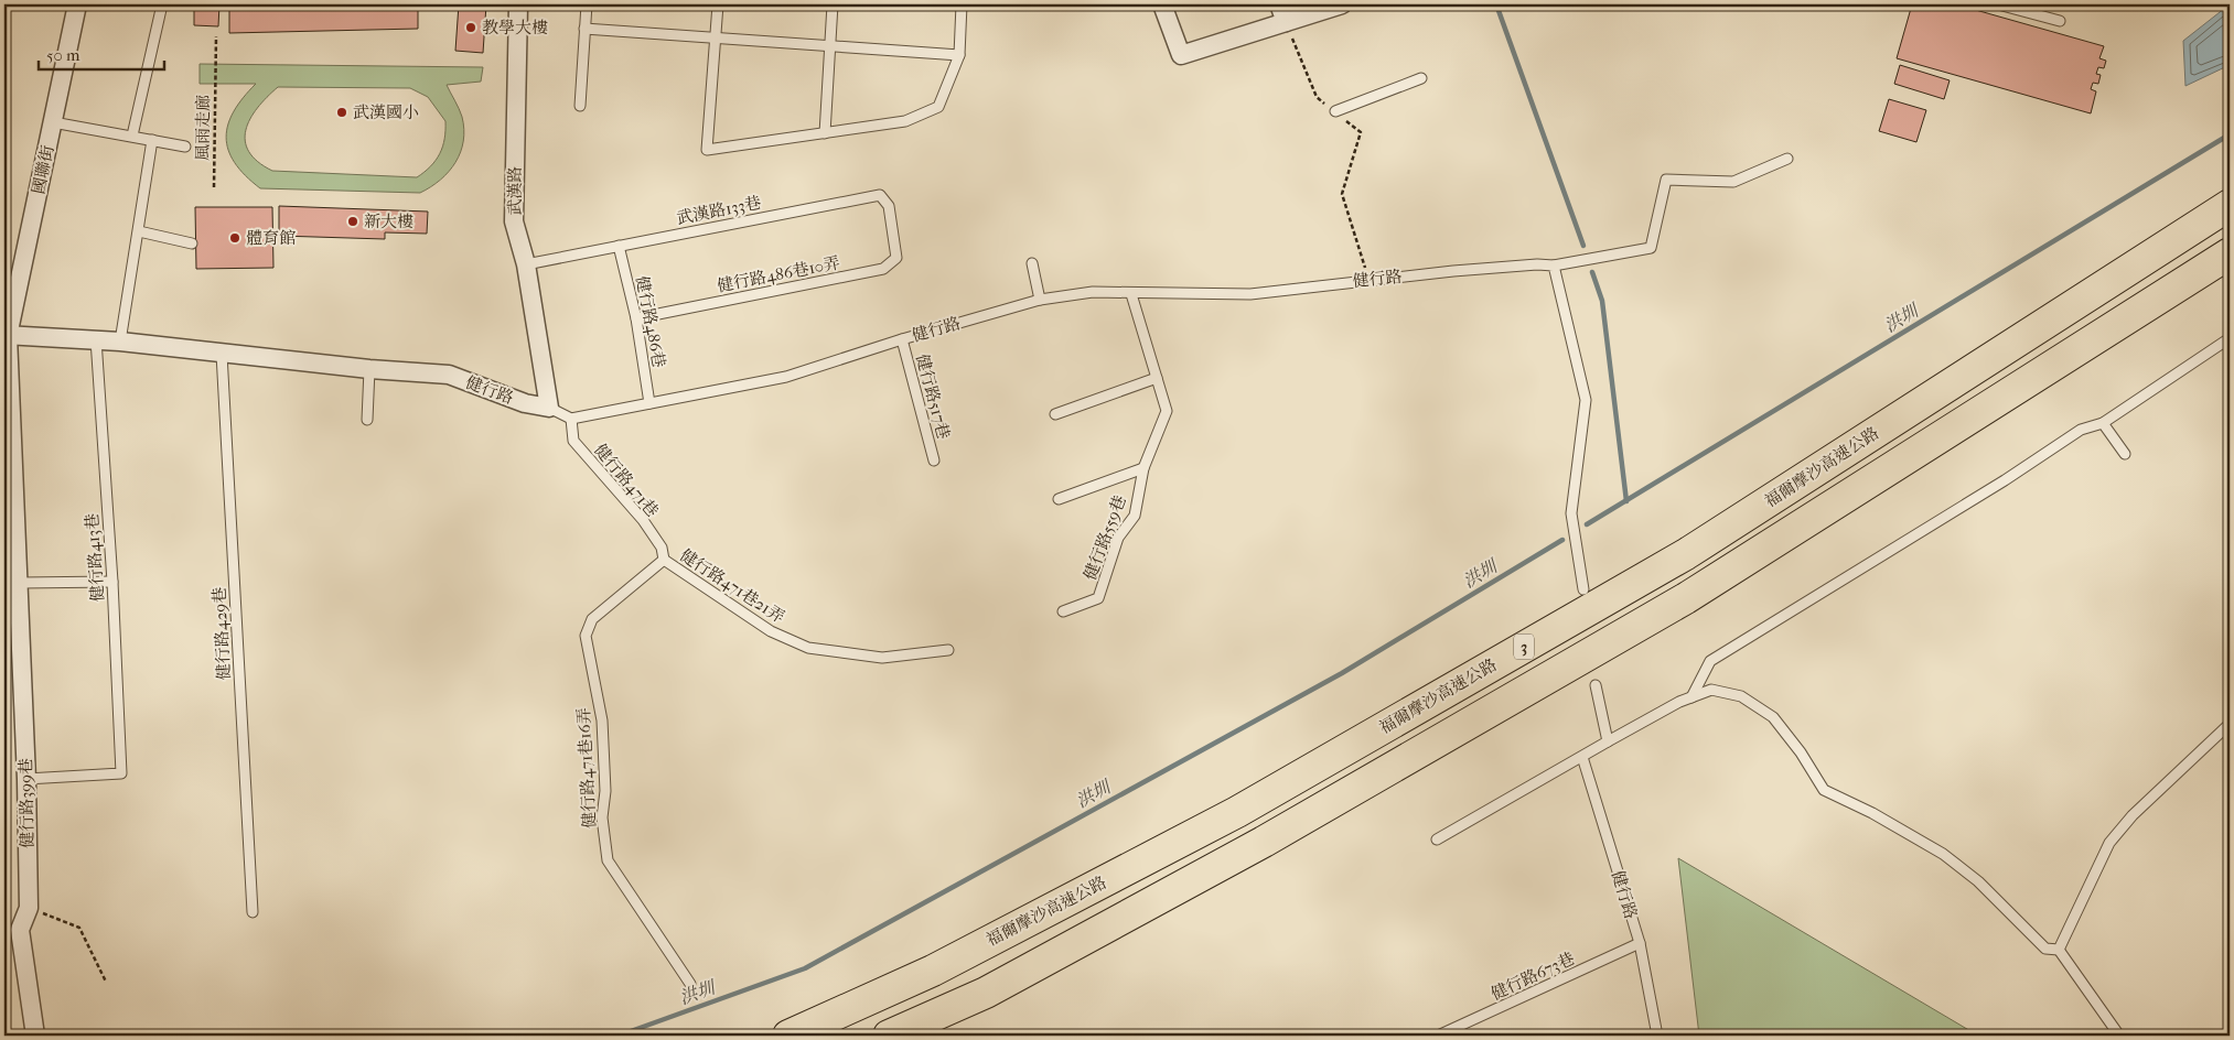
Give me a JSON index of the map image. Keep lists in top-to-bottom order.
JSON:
{
  "streets": {
    "highway": ["福爾摩沙高速公路", "3"],
    "street": [
      "國聯街",
      "武漢路",
      "健行路",
      "健行路399巷"
    ],
    "lane": [
      "武漢路133巷",
      "健行路486巷10弄",
      "健行路486巷",
      "健行路517巷",
      "健行路471巷",
      "健行路559巷",
      "健行路413巷",
      "健行路471巷21弄",
      "健行路429巷",
      "健行路471巷16弄",
      "健行路673巷"
    ],
    "path": ["風雨走廊"]
  },
  "crossings": [
    ["國聯街", "健行路"],
    ["國聯街", "健行路399巷"],
    ["武漢路", "武漢路133巷"],
    ["武漢路", "健行路"],
    ["武漢路133巷", "健行路486巷10弄"],
    ["武漢路133巷", "健行路486巷"],
    ["健行路486巷10弄", "健行路486巷"],
    ["健行路", "健行路486巷"],
    ["健行路", "健行路517巷"],
    ["健行路", "健行路471巷"],
    ["健行路", "健行路559巷"],
    ["健行路", "健行路413巷"],
    ["健行路", "健行路429巷"],
    ["健行路", "健行路399巷"],
    ["健行路", "健行路673巷"],
    ["健行路471巷", "健行路471巷21弄"],
    ["健行路471巷", "健行路471巷16弄"],
    ["健行路413巷", "健行路399巷"],
    ["健行路471巷21弄", "健行路471巷16弄"]
  ],
  "water": ["洪圳"],
  "places": [
    "教學大樓",
    "武漢國小",
    "新大樓",
    "體育館"
  ],
  "scale_bar": "50 m"
}
